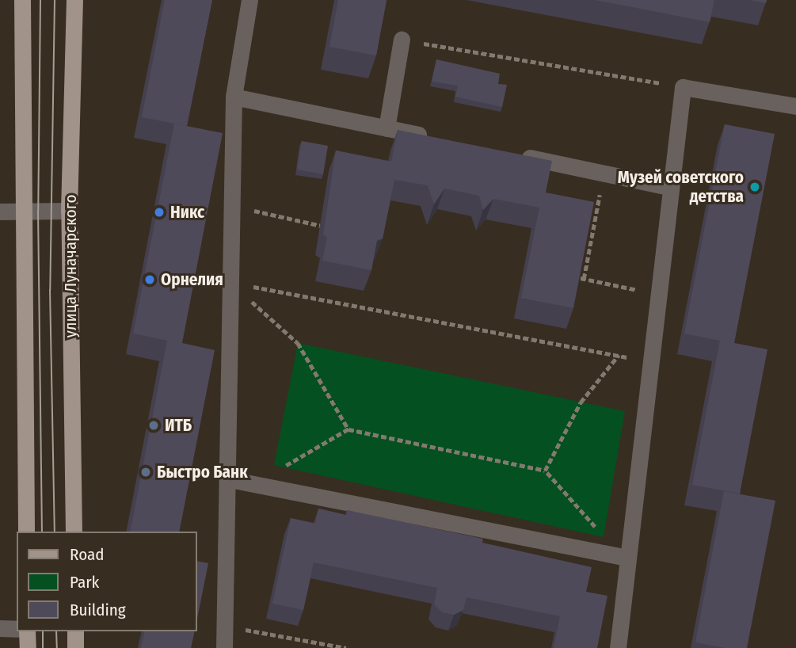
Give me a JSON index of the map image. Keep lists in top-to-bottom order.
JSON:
{
  "streets": {
    "main road": ["улица Луначарского"]
  },
  "places": [
    "Музей советского детства",
    "Никс",
    "Орнелия",
    "ИТБ",
    "Быстро Банк"
  ],
  "legend": ["Road", "Park", "Building"]
}
